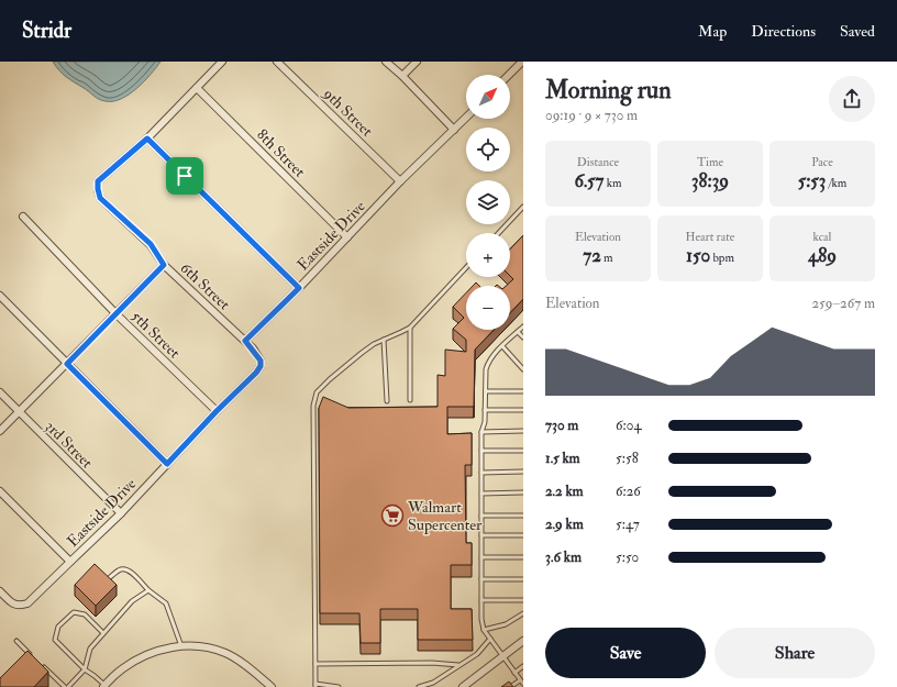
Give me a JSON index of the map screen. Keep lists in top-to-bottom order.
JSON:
{
  "streets": {
    "street": [
      "9th Street",
      "8th Street",
      "Eastside Drive",
      "6th Street",
      "5th Street",
      "3rd Street"
    ]
  },
  "crossings": [
    ["9th Street", "Eastside Drive"],
    ["8th Street", "Eastside Drive"],
    ["Eastside Drive", "6th Street"],
    ["Eastside Drive", "5th Street"],
    ["Eastside Drive", "3rd Street"]
  ],
  "places": {
    "supermarket": ["Walmart Supercenter"]
  },
  "north": "top right",
  "page": {
    "header": "Stridr",
    "nav": ["Map", "Directions", "Saved"],
    "heading": ["Morning run", "09:19 · 9 × 730 m"],
    "map_buttons": ["+", "−"],
    "stats": [
      ["Distance", "6.57 km"],
      ["Time", "38:39"],
      ["Pace", "5:53 /km"],
      ["Elevation", "72 m"],
      ["Heart rate", "150 bpm"],
      ["kcal", "489"]
    ],
    "chart": ["Elevation", "259–267 m"],
    "list": [
      {
        "name": "730 m",
        "note": "6:04"
      },
      {
        "name": "1.5 km",
        "note": "5:58"
      },
      {
        "name": "2.2 km",
        "note": "6:26"
      },
      {
        "name": "2.9 km",
        "note": "5:47"
      },
      {
        "name": "3.6 km",
        "note": "5:50"
      }
    ],
    "buttons": ["Save", "Share"]
  }
}
